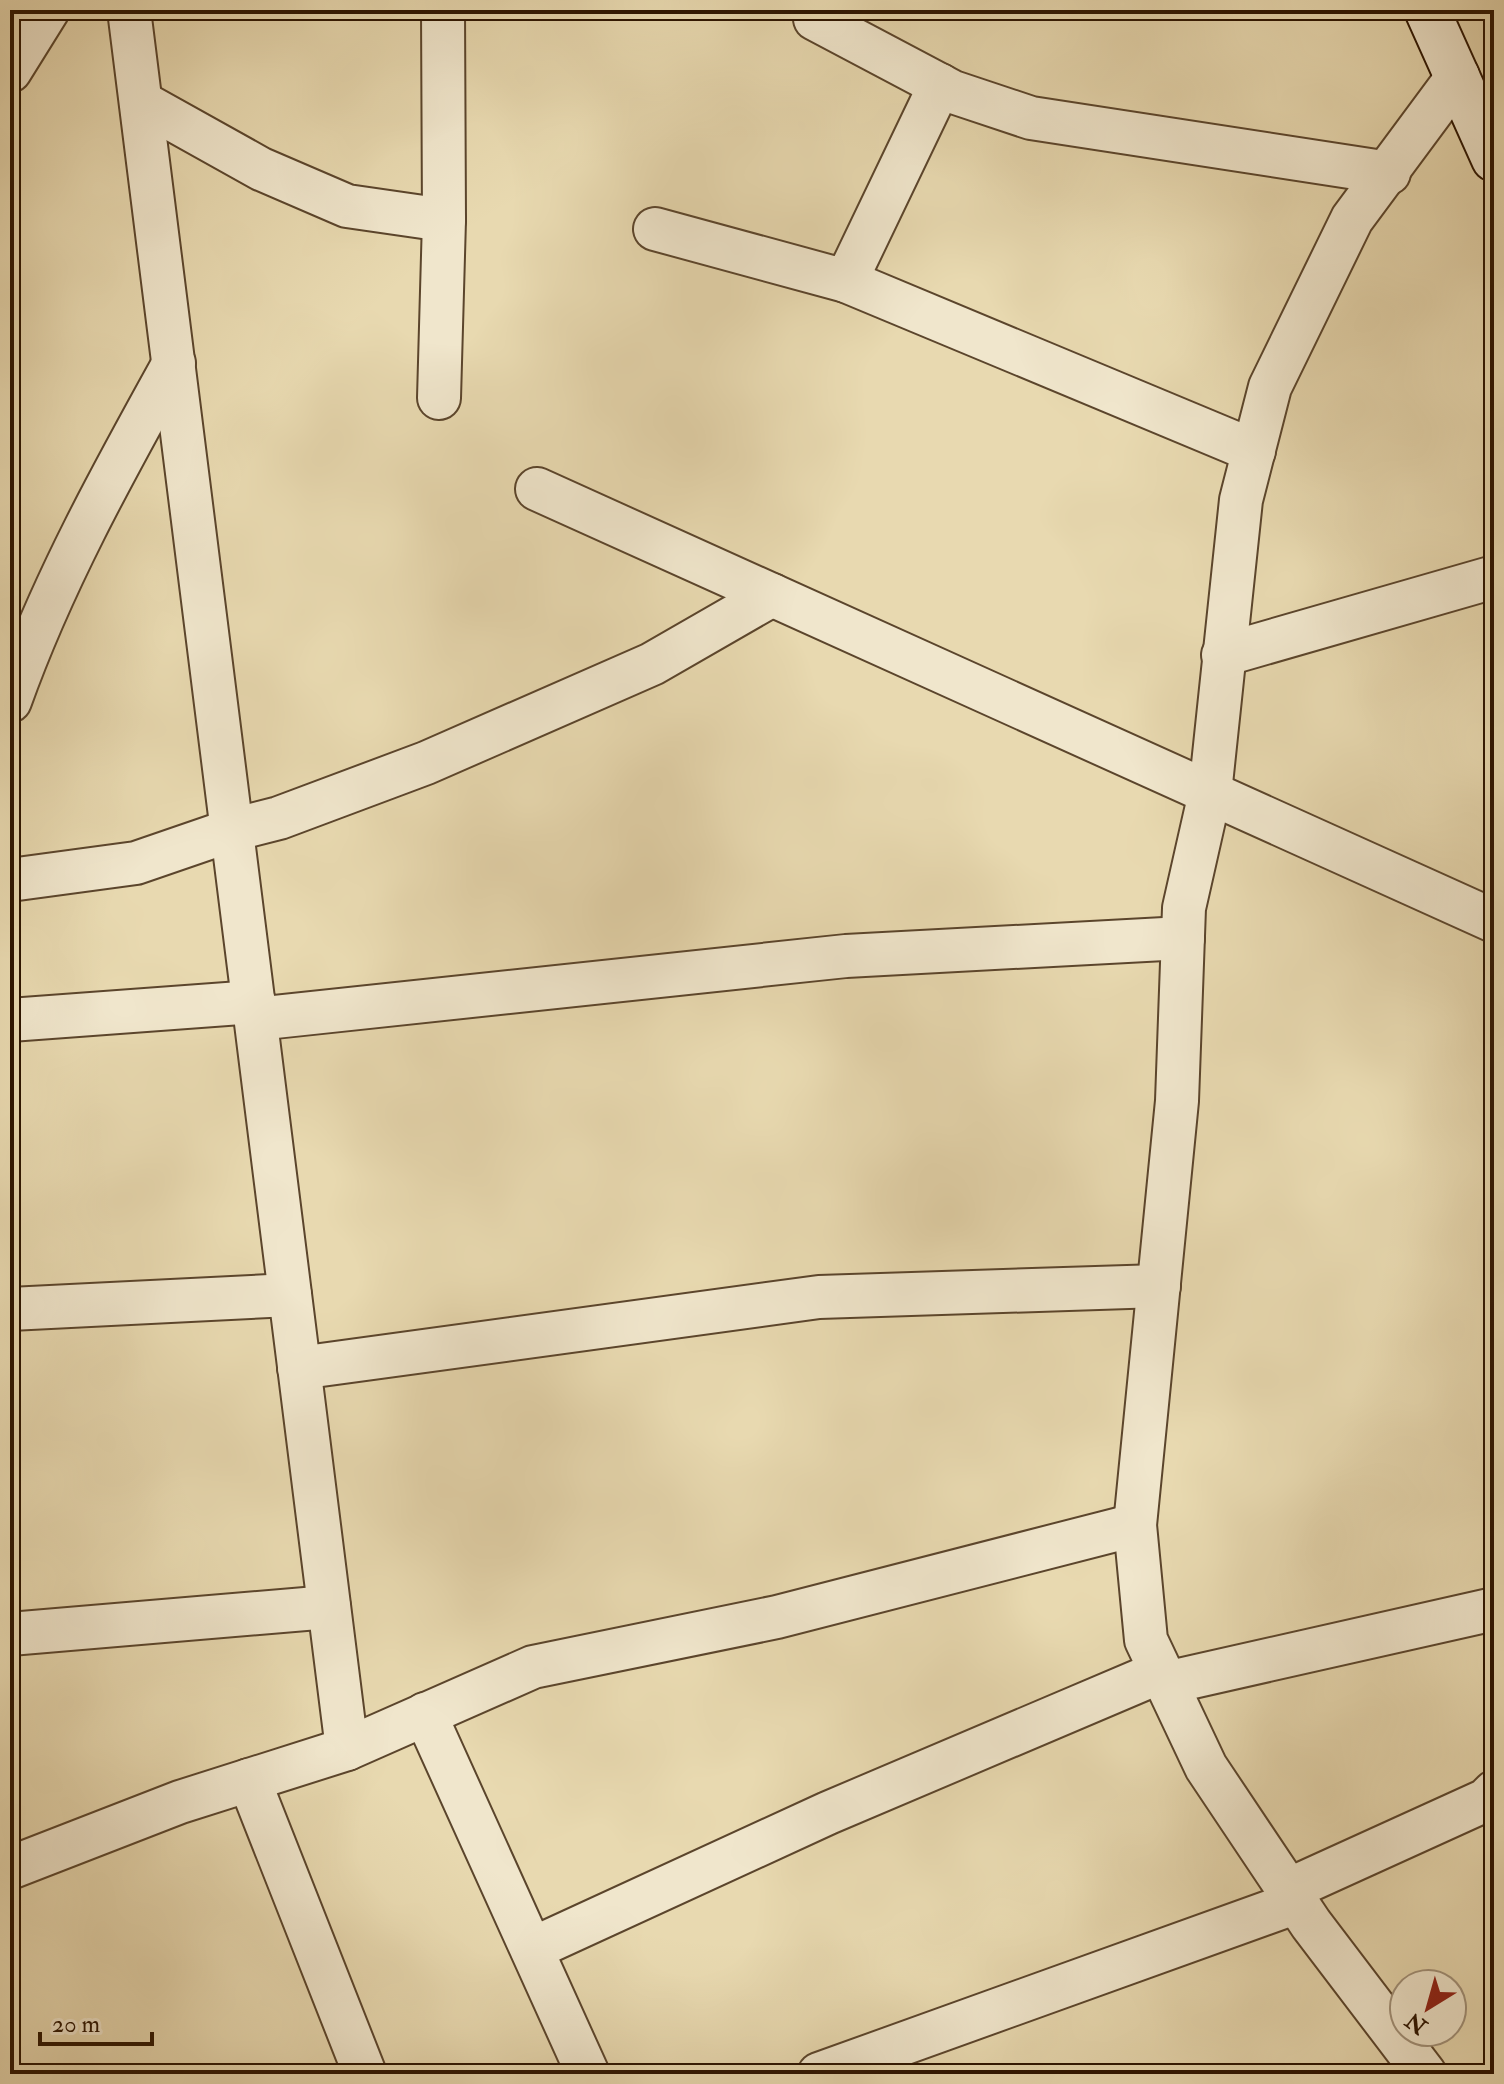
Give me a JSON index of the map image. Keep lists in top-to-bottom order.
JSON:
{
  "scale_bar": "20 m",
  "north": "bottom left"
}
